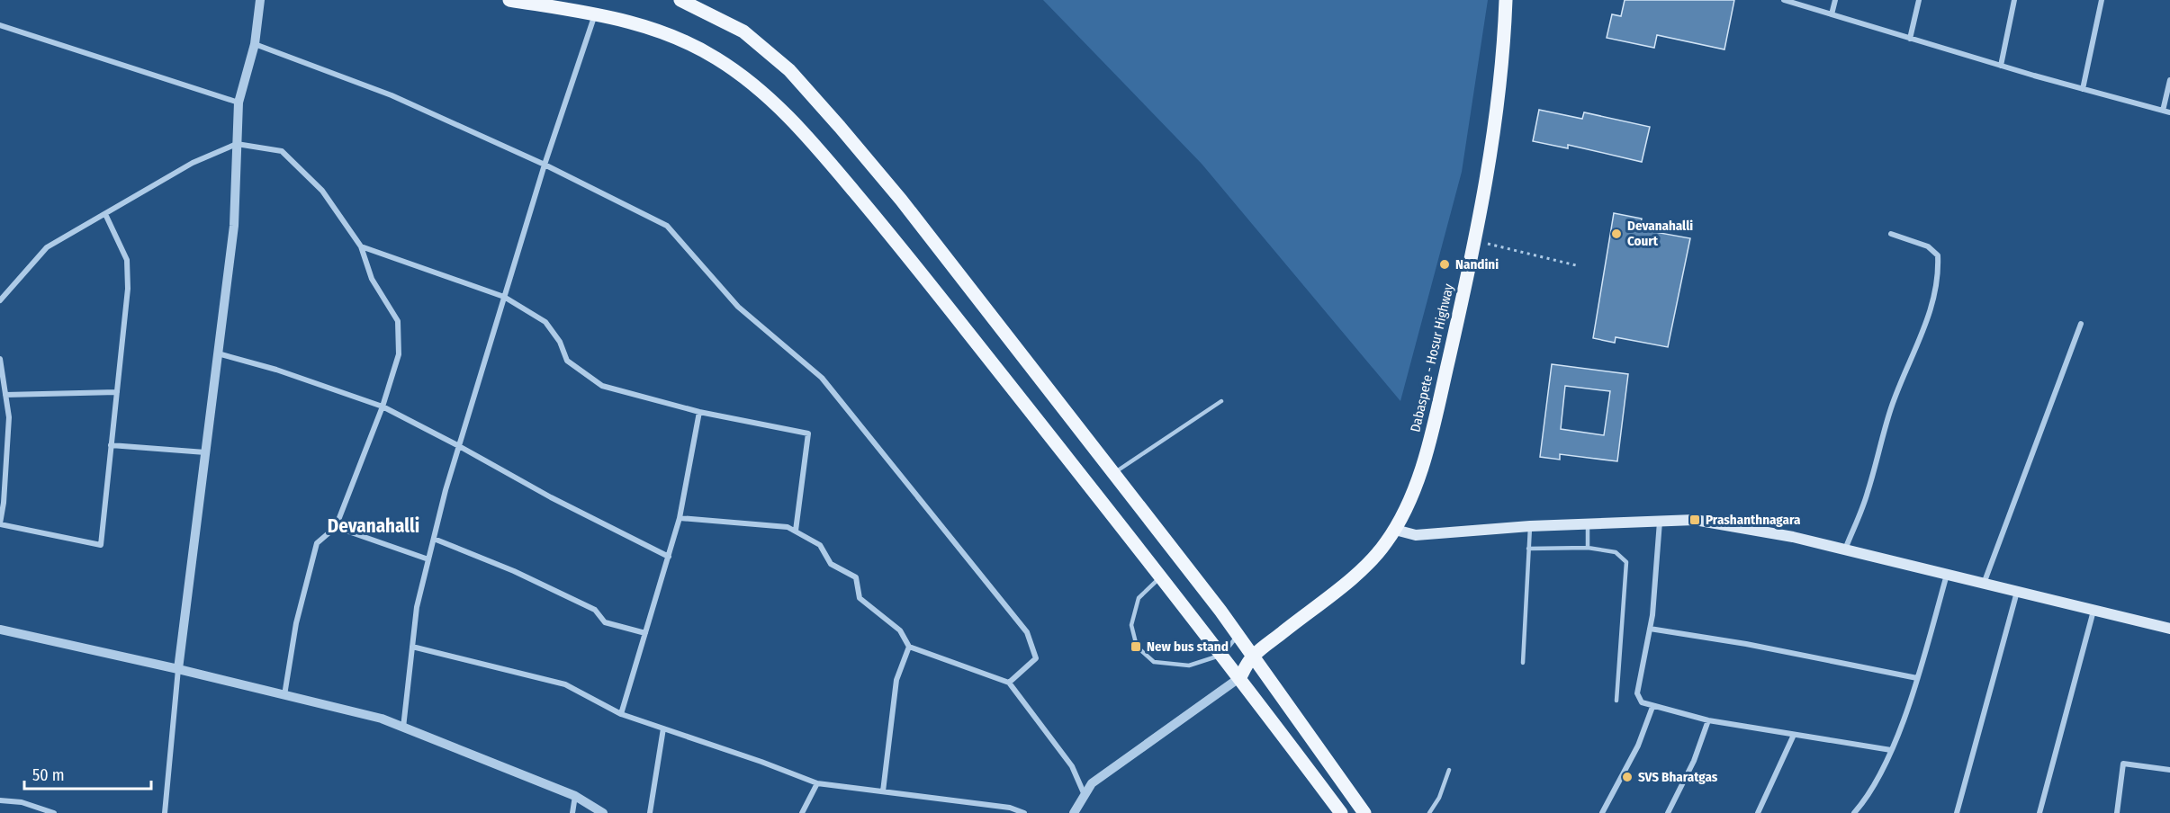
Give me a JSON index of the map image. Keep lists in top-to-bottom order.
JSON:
{
  "streets": {
    "main road": ["Dabaspete - Hosur Highway"]
  },
  "districts": ["Devanahalli"],
  "places": {
    "other": ["Devanahalli Court", "Nandini", "SVS Bharatgas"],
    "transit": ["Prashanthnagara", "New bus stand"]
  },
  "scale_bar": "50 m"
}
